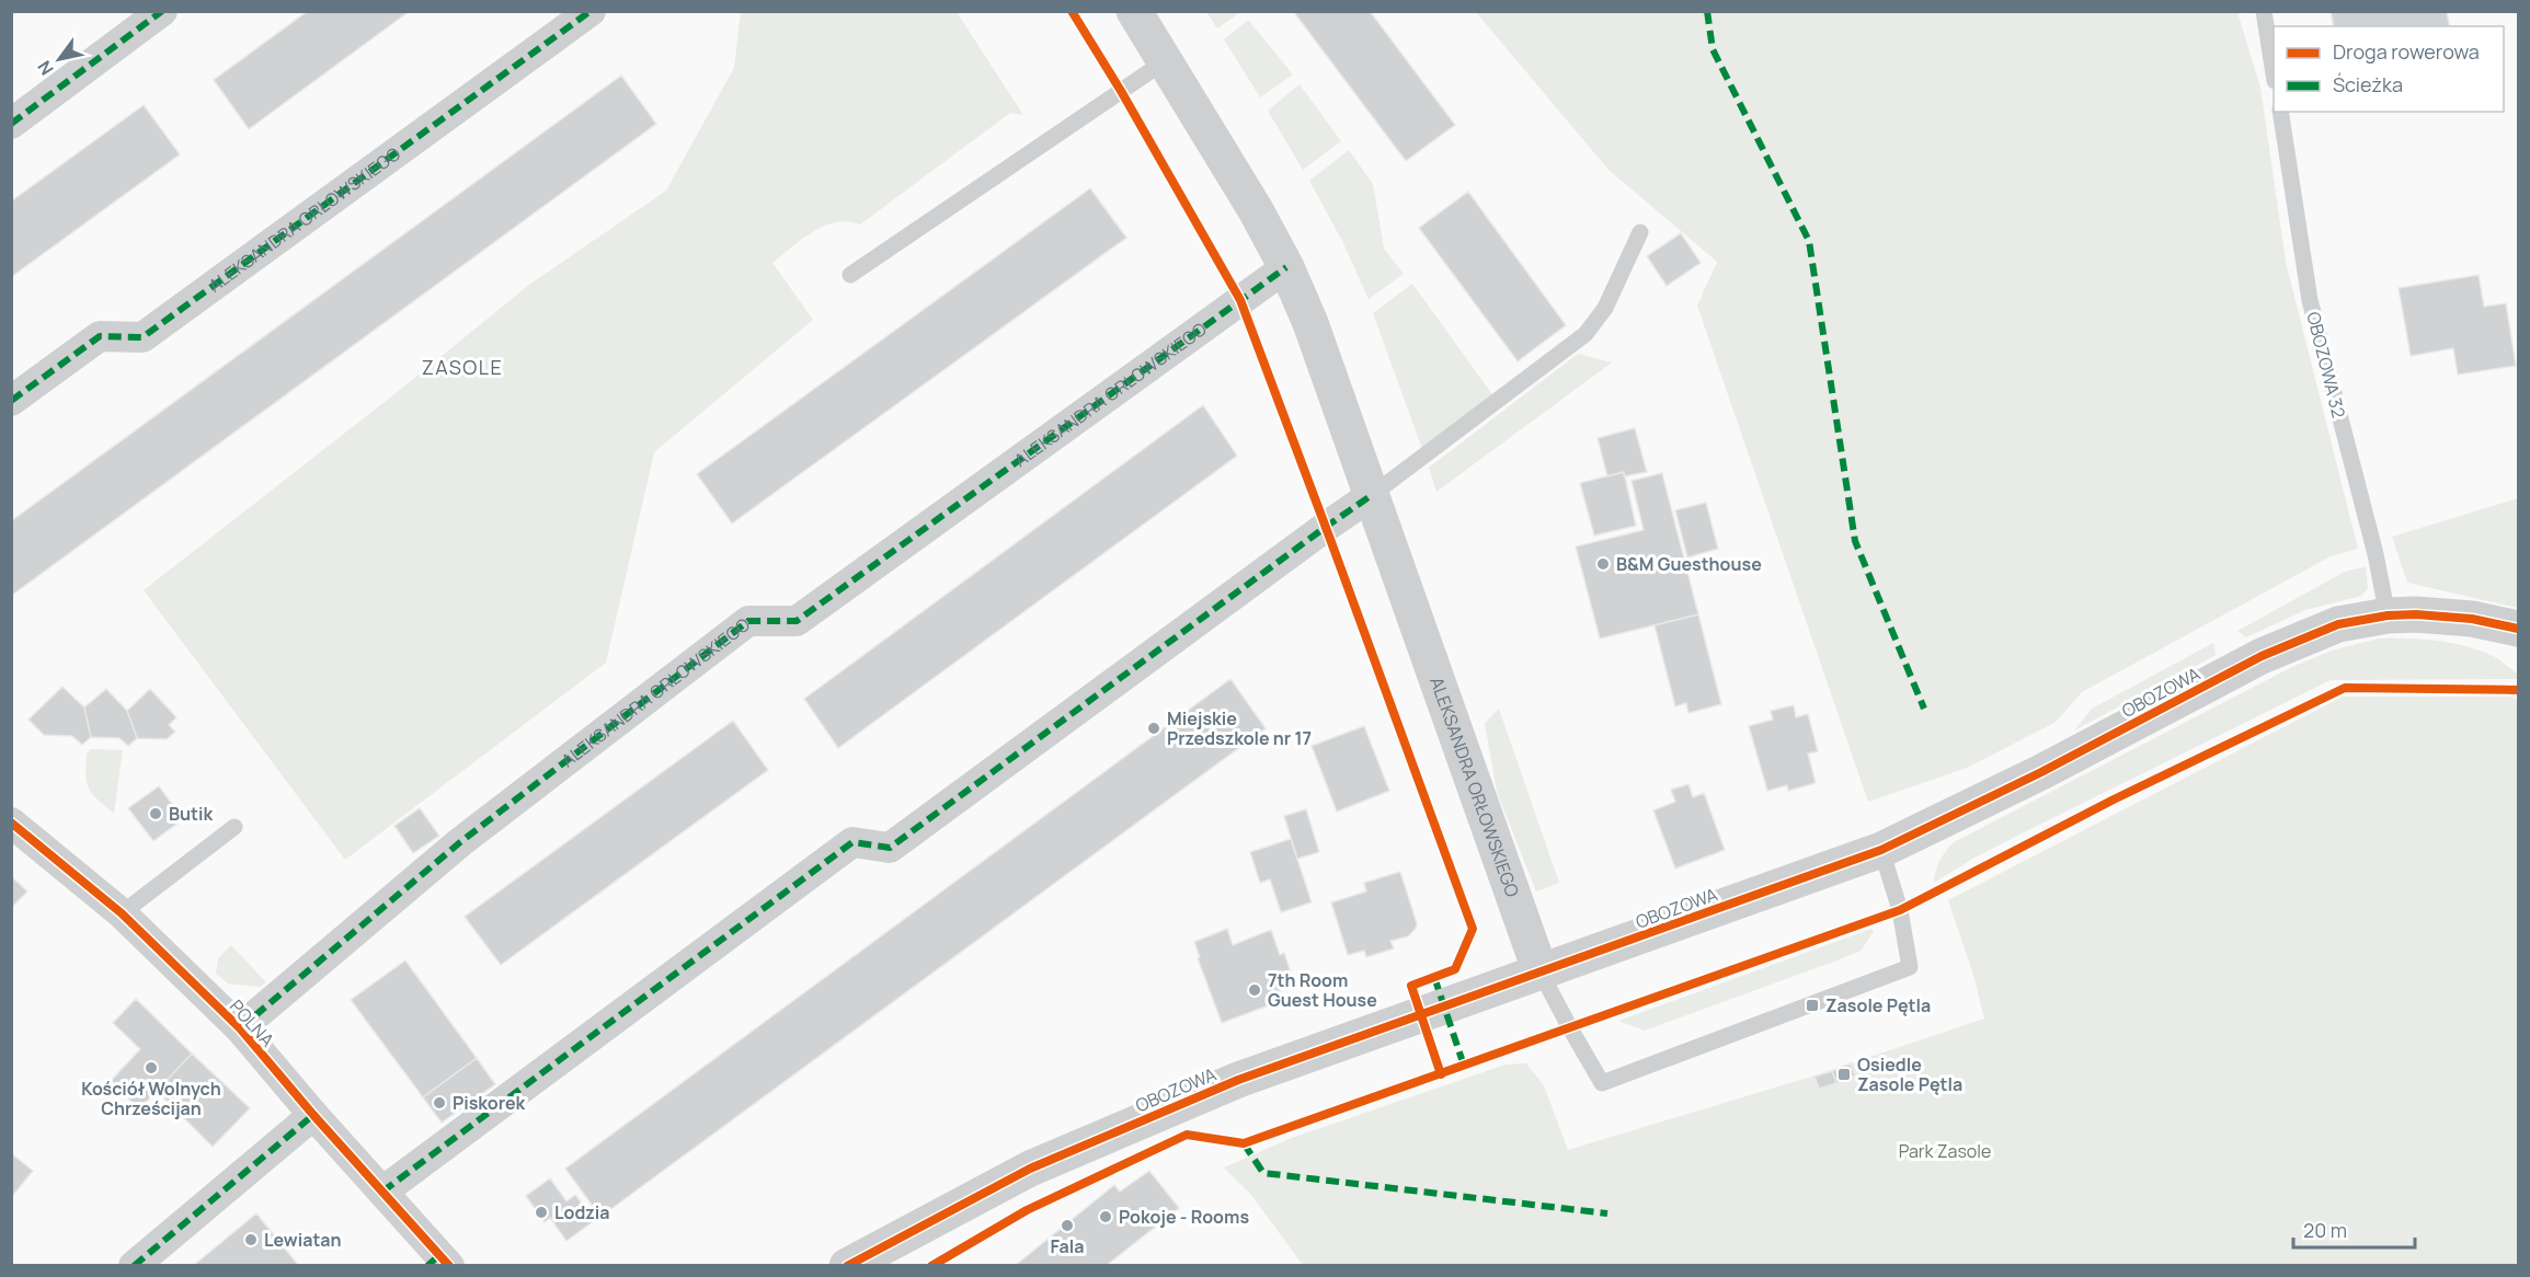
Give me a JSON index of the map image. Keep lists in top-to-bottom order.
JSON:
{
  "streets": {
    "street": ["ALEKSANDRA ORŁOWSKIEGO", "OBOZOWA", "POLNA"],
    "lane": ["OBOZOWA 32"]
  },
  "crossings": [
    ["ALEKSANDRA ORŁOWSKIEGO", "OBOZOWA"],
    ["ALEKSANDRA ORŁOWSKIEGO", "POLNA"],
    ["OBOZOWA 32", "OBOZOWA"]
  ],
  "districts": ["ZASOLE"],
  "parks": ["Park Zasole"],
  "places": {
    "other": [
      "B&M Guesthouse",
      "Miejskie Przedszkole nr 17",
      "Butik",
      "7th Room Guest House",
      "Kościół Wolnych Chrześcijan",
      "Piskorek",
      "Lodzia",
      "Pokoje - Rooms",
      "Fala",
      "Lewiatan"
    ],
    "transit": ["Zasole Pętla", "Osiedle Zasole Pętla"]
  },
  "legend": ["Droga rowerowa", "Ścieżka"],
  "scale_bar": "20 m",
  "north": "bottom left"
}
